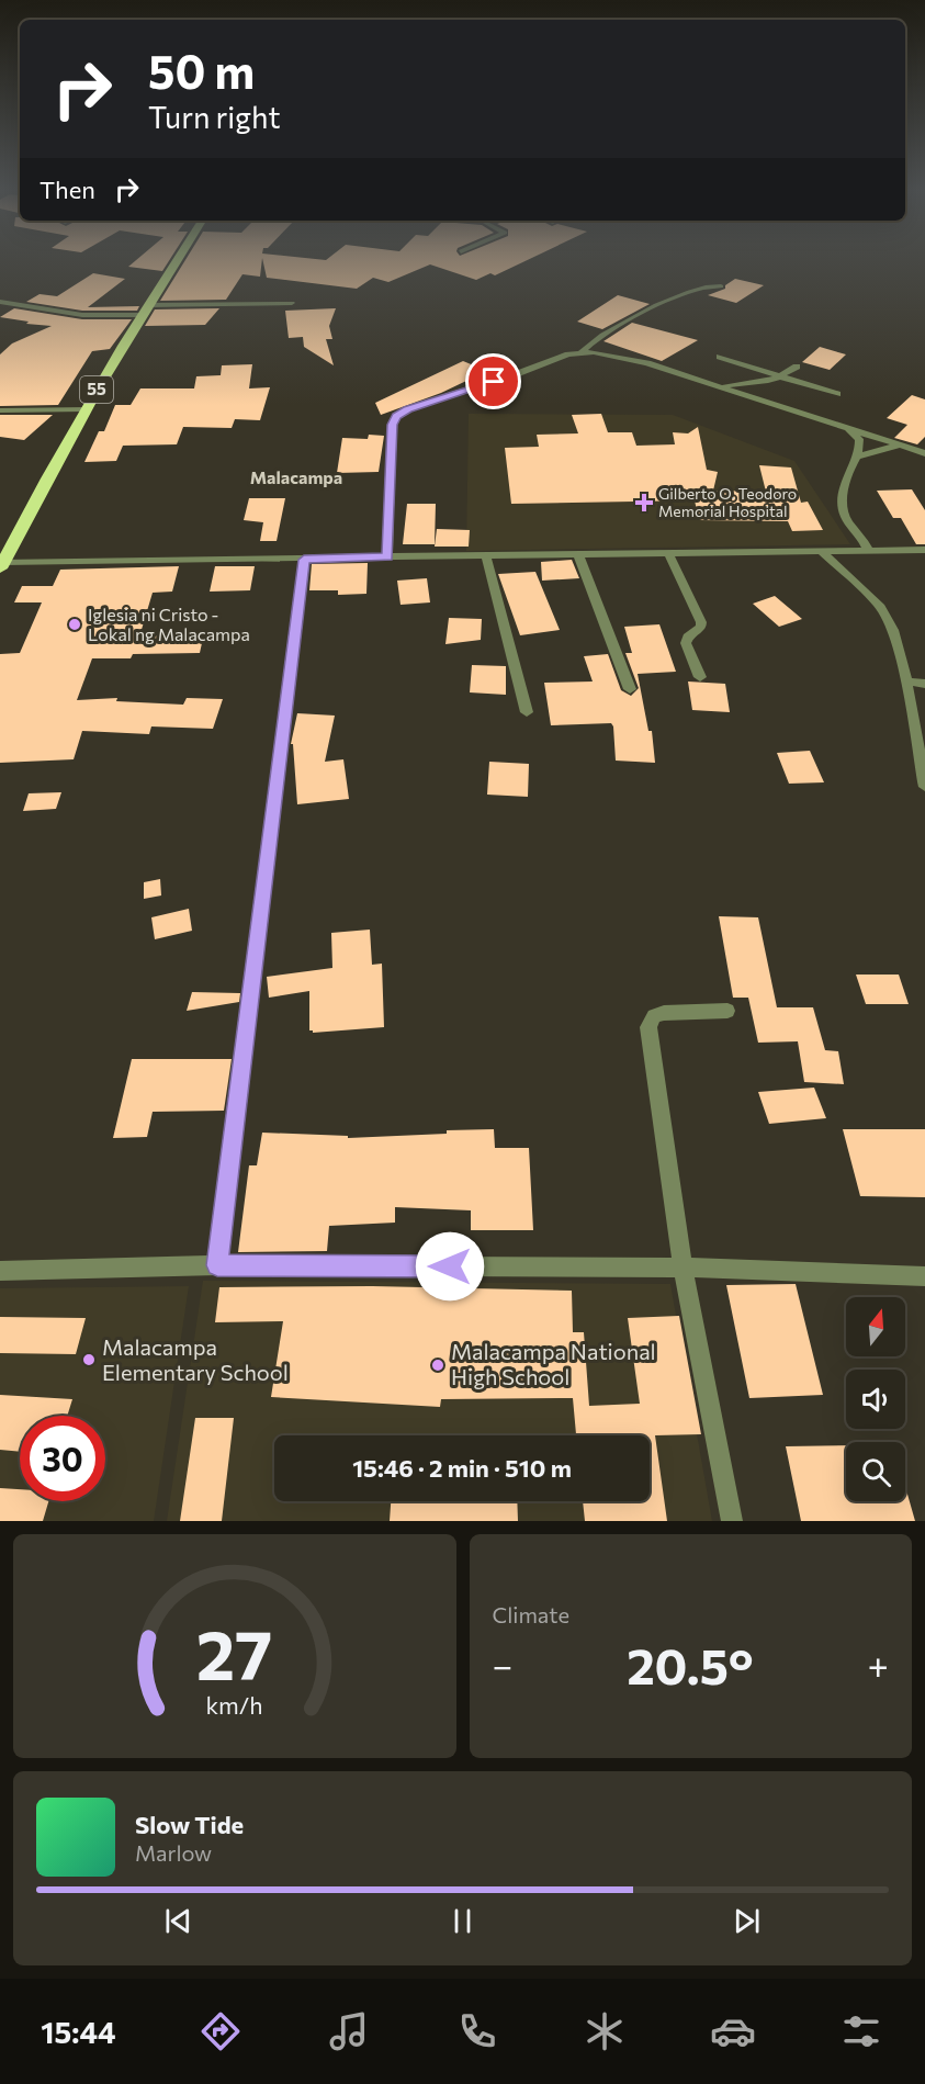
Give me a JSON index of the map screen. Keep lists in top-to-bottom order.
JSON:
{
  "streets": {
    "highway": ["55"]
  },
  "districts": ["Malacampa"],
  "places": {
    "health": ["Gilberto O. Teodoro Memorial Hospital"],
    "other": ["Iglesia ni Cristo - Lokal ng Malacampa", "Malacampa Elementary School", "Malacampa National High School"]
  },
  "north": "top",
  "page": {
    "turn": ["50 m", "Turn right"],
    "then": "Then",
    "limit": "30",
    "trip": "15:46 · 2 min · 510 m",
    "tile": "Climate",
    "heat": ["−", "20.5°", "+"],
    "song": ["Slow Tide", "Marlow"],
    "tabs": "15:44",
    "gauge": ["27", "km/h"]
  }
}
